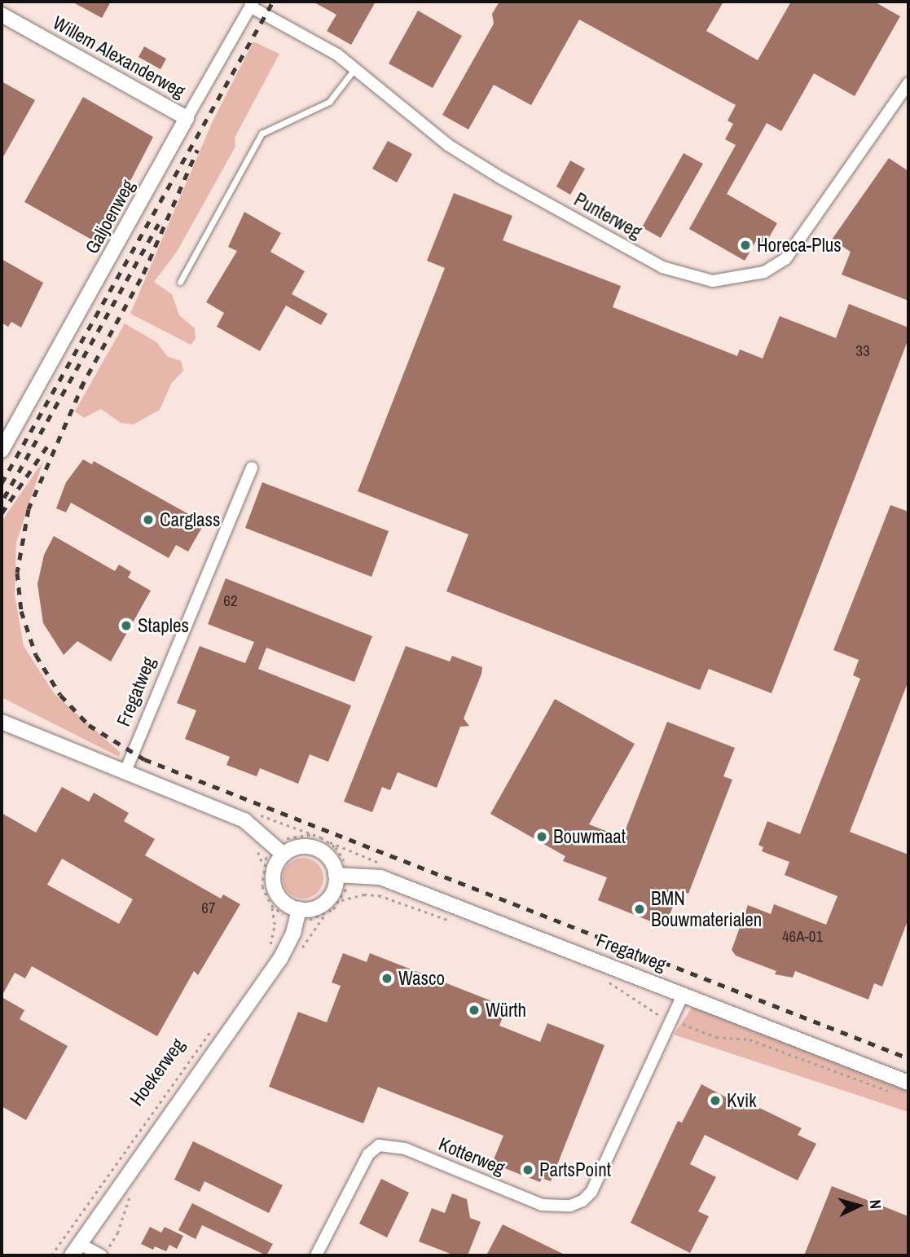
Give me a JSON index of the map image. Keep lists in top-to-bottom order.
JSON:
{
  "streets": {
    "street": [
      "Willem Alexanderweg",
      "Punterweg",
      "Galjoenweg",
      "Fregatweg",
      "Hoekerweg",
      "Kotterweg"
    ]
  },
  "crossings": [
    ["Willem Alexanderweg", "Galjoenweg"],
    ["Punterweg", "Galjoenweg"],
    ["Fregatweg", "Hoekerweg"],
    ["Fregatweg", "Kotterweg"]
  ],
  "places": [
    "Horeca-Plus",
    "Carglass",
    "Staples",
    "Bouwmaat",
    "BMN Bouwmaterialen",
    "Wasco",
    "Würth",
    "Kvik",
    "PartsPoint"
  ],
  "house_numbers": [
    "33",
    "62",
    "67",
    "46A-01"
  ],
  "north": "right"
}
